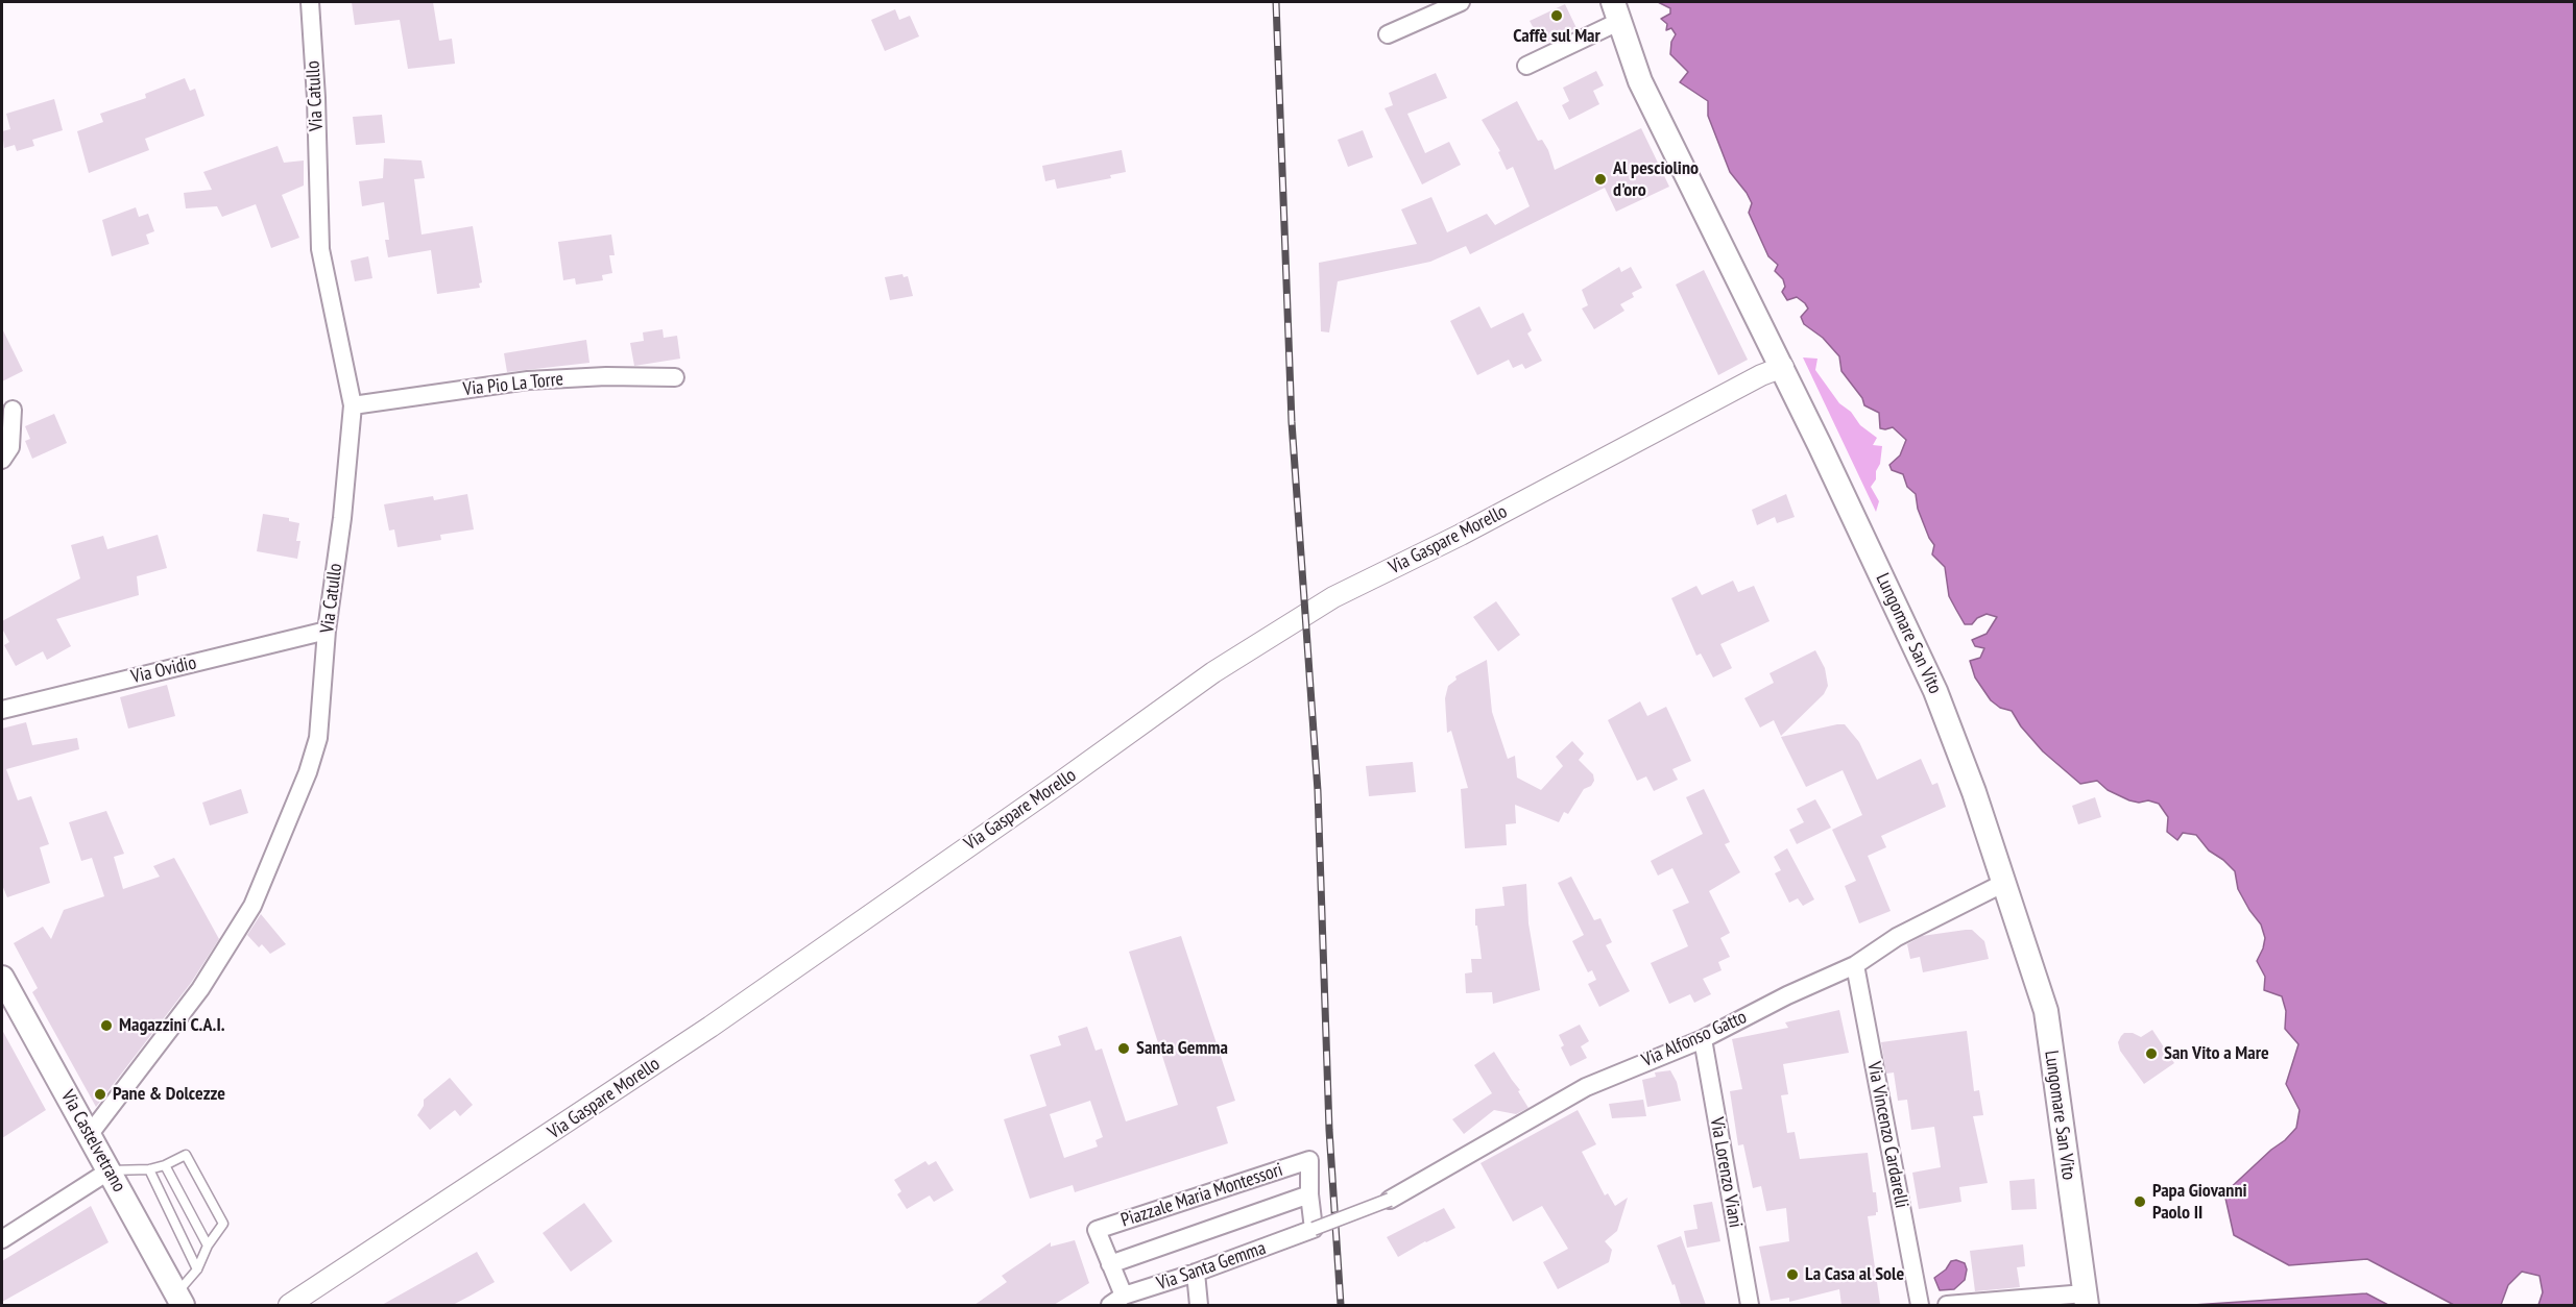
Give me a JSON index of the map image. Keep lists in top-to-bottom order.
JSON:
{
  "streets": {
    "main road": ["Lungomare San Vito", "Via Castelvetrano"],
    "street": [
      "Via Catullo",
      "Via Pio La Torre",
      "Via Gaspare Morello",
      "Via Ovidio",
      "Via Alfonso Gatto",
      "Via Vincenzo Cardarelli",
      "Via Lorenzo Viani",
      "Piazzale Maria Montessori",
      "Via Santa Gemma"
    ]
  },
  "crossings": [
    ["Via Catullo", "Via Pio La Torre"],
    ["Via Catullo", "Via Ovidio"],
    ["Via Catullo", "Via Castelvetrano"],
    ["Via Gaspare Morello", "Lungomare San Vito"],
    ["Lungomare San Vito", "Via Alfonso Gatto"],
    ["Via Alfonso Gatto", "Via Vincenzo Cardarelli"],
    ["Via Alfonso Gatto", "Via Lorenzo Viani"],
    ["Piazzale Maria Montessori", "Via Santa Gemma"]
  ],
  "places": [
    "Caffè sul Mar",
    "Al pesciolino d'oro",
    "Magazzini C.A.I.",
    "Santa Gemma",
    "San Vito a Mare",
    "Pane & Dolcezze",
    "Papa Giovanni Paolo II",
    "La Casa al Sole"
  ]
}
